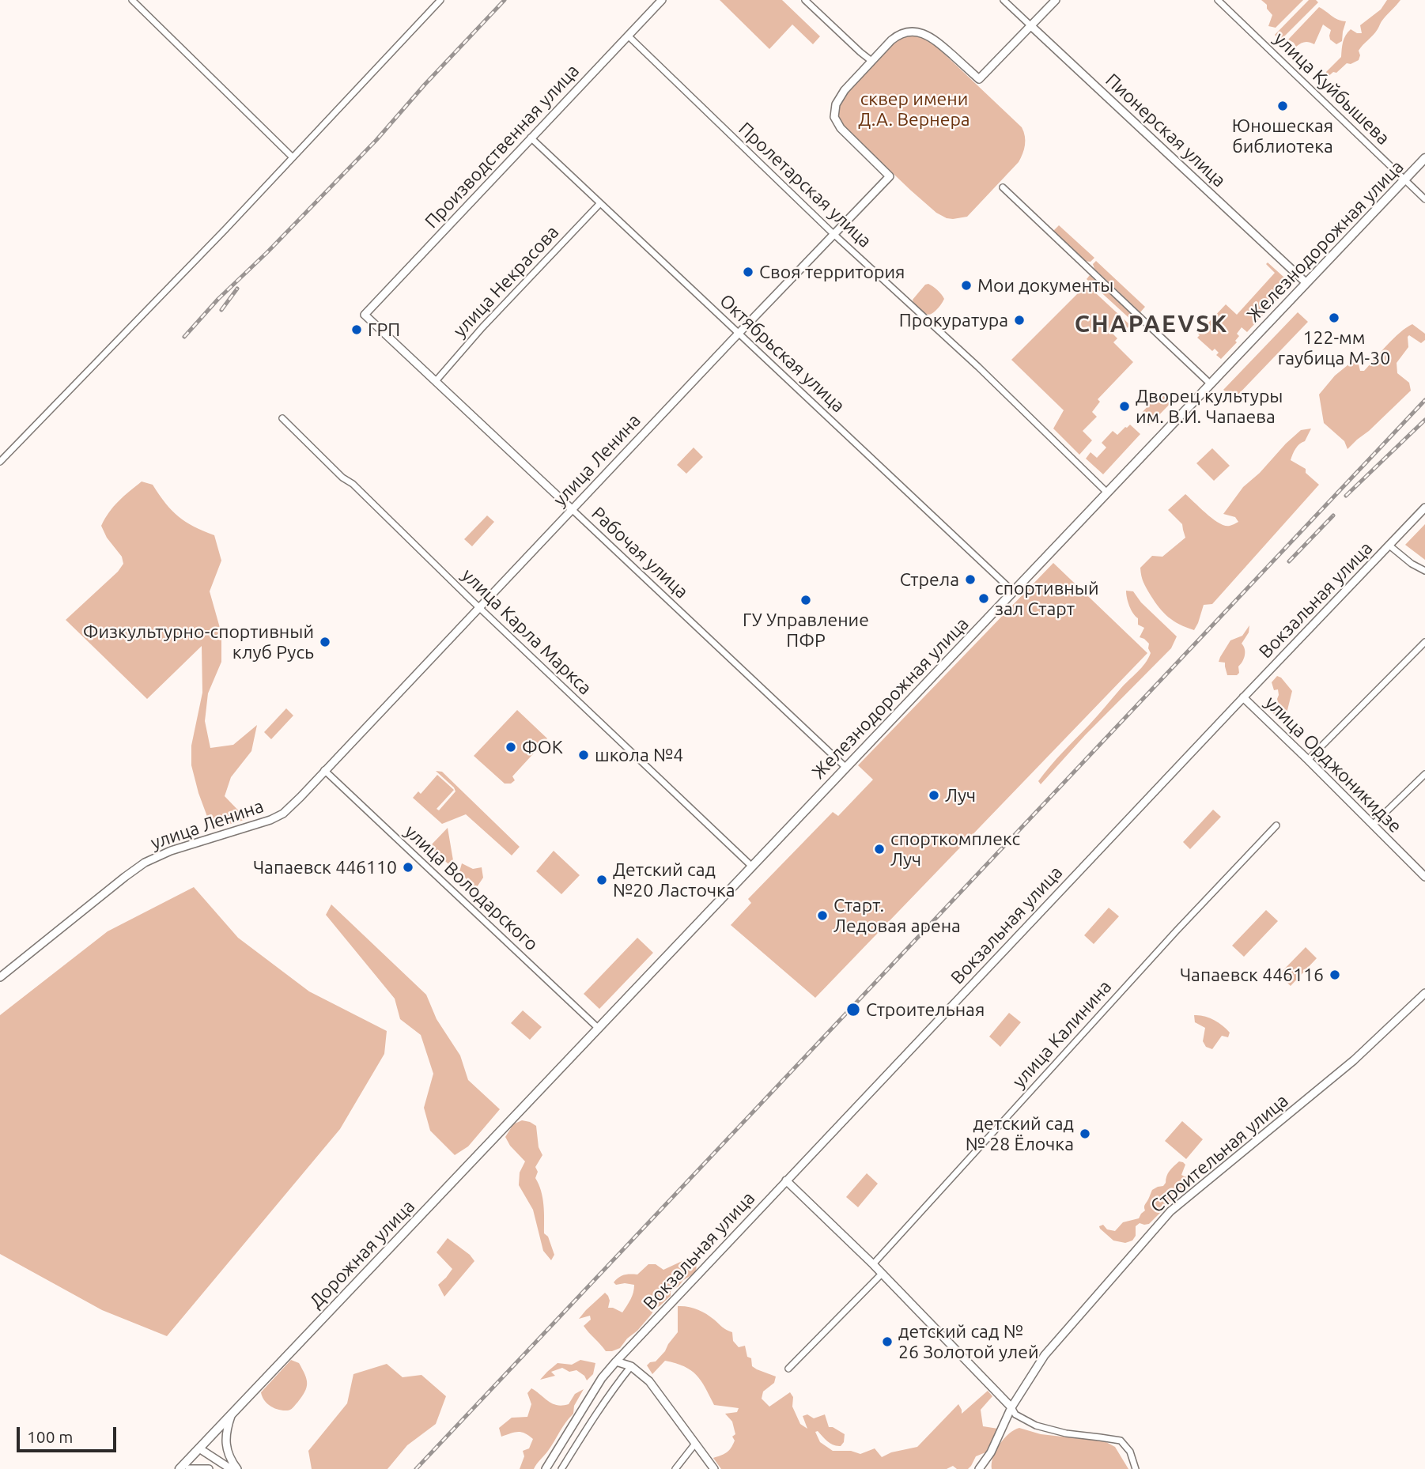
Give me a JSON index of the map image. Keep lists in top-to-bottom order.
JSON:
{
  "streets": {
    "main road": ["Железнодорожная улица", "Дорожная улица"],
    "street": [
      "улица Куйбышева",
      "Пионерская улица",
      "Производственная улица",
      "Пролетарская улица",
      "улица Некрасова",
      "Октябрьская улица",
      "улица Ленина",
      "Рабочая улица",
      "Вокзальная улица",
      "улица Карла Маркса",
      "улица Орджоникидзе",
      "улица Володарского",
      "улица Калинина",
      "Строительная улица"
    ]
  },
  "crossings": [
    ["улица Куйбышева", "Железнодорожная улица"],
    ["Пионерская улица", "Железнодорожная улица"],
    ["Пионерская улица", "улица Ленина"],
    ["Производственная улица", "Пролетарская улица"],
    ["Производственная улица", "Октябрьская улица"],
    ["Производственная улица", "Рабочая улица"],
    ["Пролетарская улица", "Железнодорожная улица"],
    ["Пролетарская улица", "улица Ленина"],
    ["Железнодорожная улица", "Октябрьская улица"],
    ["Железнодорожная улица", "Рабочая улица"],
    ["Железнодорожная улица", "улица Карла Маркса"],
    ["Железнодорожная улица", "улица Володарского"],
    ["Железнодорожная улица", "Дорожная улица"],
    ["улица Некрасова", "Октябрьская улица"],
    ["улица Некрасова", "Рабочая улица"],
    ["Октябрьская улица", "улица Ленина"],
    ["улица Ленина", "Рабочая улица"],
    ["улица Ленина", "улица Карла Маркса"],
    ["улица Ленина", "улица Володарского"],
    ["Вокзальная улица", "улица Орджоникидзе"]
  ],
  "districts": ["CHAPAEVSK"],
  "parks": ["сквер имени Д.А. Вернера"],
  "places": [
    "Юношеская библиотека",
    "Своя территория",
    "Мои документы",
    "122-мм гаубица М-30",
    "Прокуратура",
    "ГРП",
    "Дворец культуры им. В.И. Чапаева",
    "Стрела",
    "спортивный зал Старт",
    "ГУ Управление ПФР",
    "Физкультурно-спортивный клуб Русь",
    "ФОК",
    "школа №4",
    "Луч",
    "спорткомплекс Луч",
    "Чапаевск 446110",
    "Детский сад №20 Ласточка",
    "Старт. Ледовая арена",
    "Чапаевск 446116",
    "Строительная",
    "детский сад № 28 Ёлочка",
    "детский сад № 26 Золотой улей"
  ],
  "scale_bar": "100 m"
}
